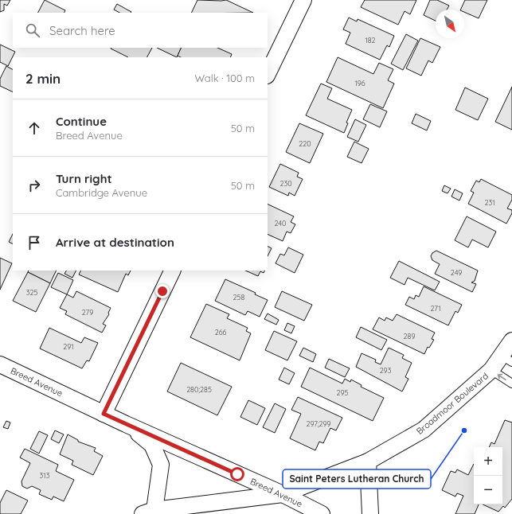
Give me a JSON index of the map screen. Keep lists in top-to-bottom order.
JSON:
{
  "streets": {
    "street": ["Breed Avenue", "Broadmoor Boulevard"]
  },
  "crossings": [
    ["Breed Avenue", "Broadmoor Boulevard"]
  ],
  "places": ["Saint Peters Lutheran Church"],
  "house_numbers": [
    "182",
    "196",
    "220",
    "230",
    "231",
    "240",
    "249",
    "325",
    "258",
    "271",
    "279",
    "266",
    "289",
    "291",
    "293",
    "280;285",
    "295",
    "297;299",
    "313"
  ],
  "north": "bottom right",
  "page": {
    "search": "Search here",
    "heading": ["2 min", "Walk · 100 m"],
    "list": [
      ["Continue", "Breed Avenue", "50 m"],
      ["Turn right", "Cambridge Avenue", "50 m"],
      "Arrive at destination"
    ],
    "map_buttons": ["+", "−"]
  }
}
